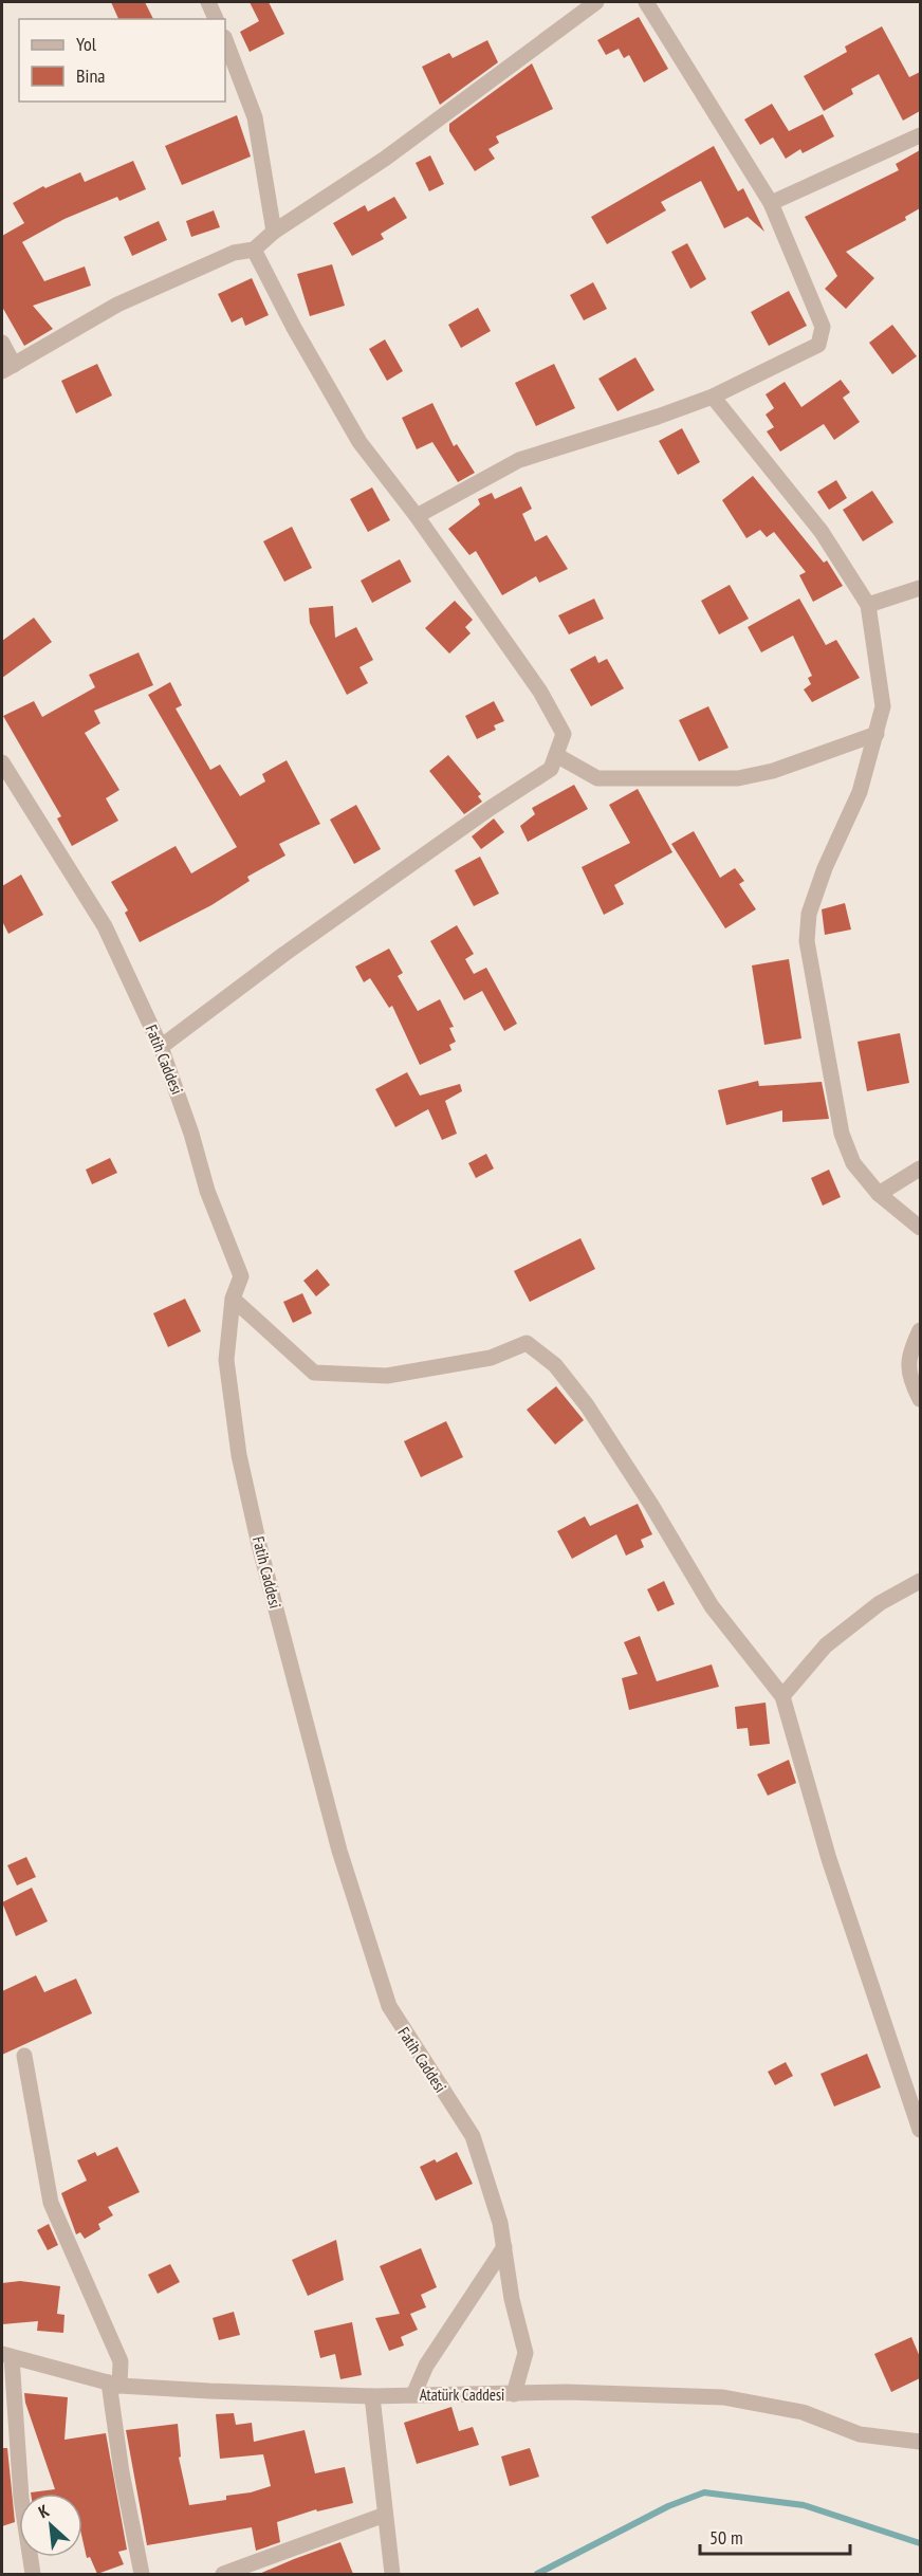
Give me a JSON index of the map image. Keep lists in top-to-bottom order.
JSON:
{
  "streets": {
    "street": ["Fatih Caddesi", "Atatürk Caddesi"]
  },
  "crossings": [
    ["Fatih Caddesi", "Atatürk Caddesi"]
  ],
  "legend": ["Yol", "Bina"],
  "scale_bar": "50 m",
  "north": "top left"
}
